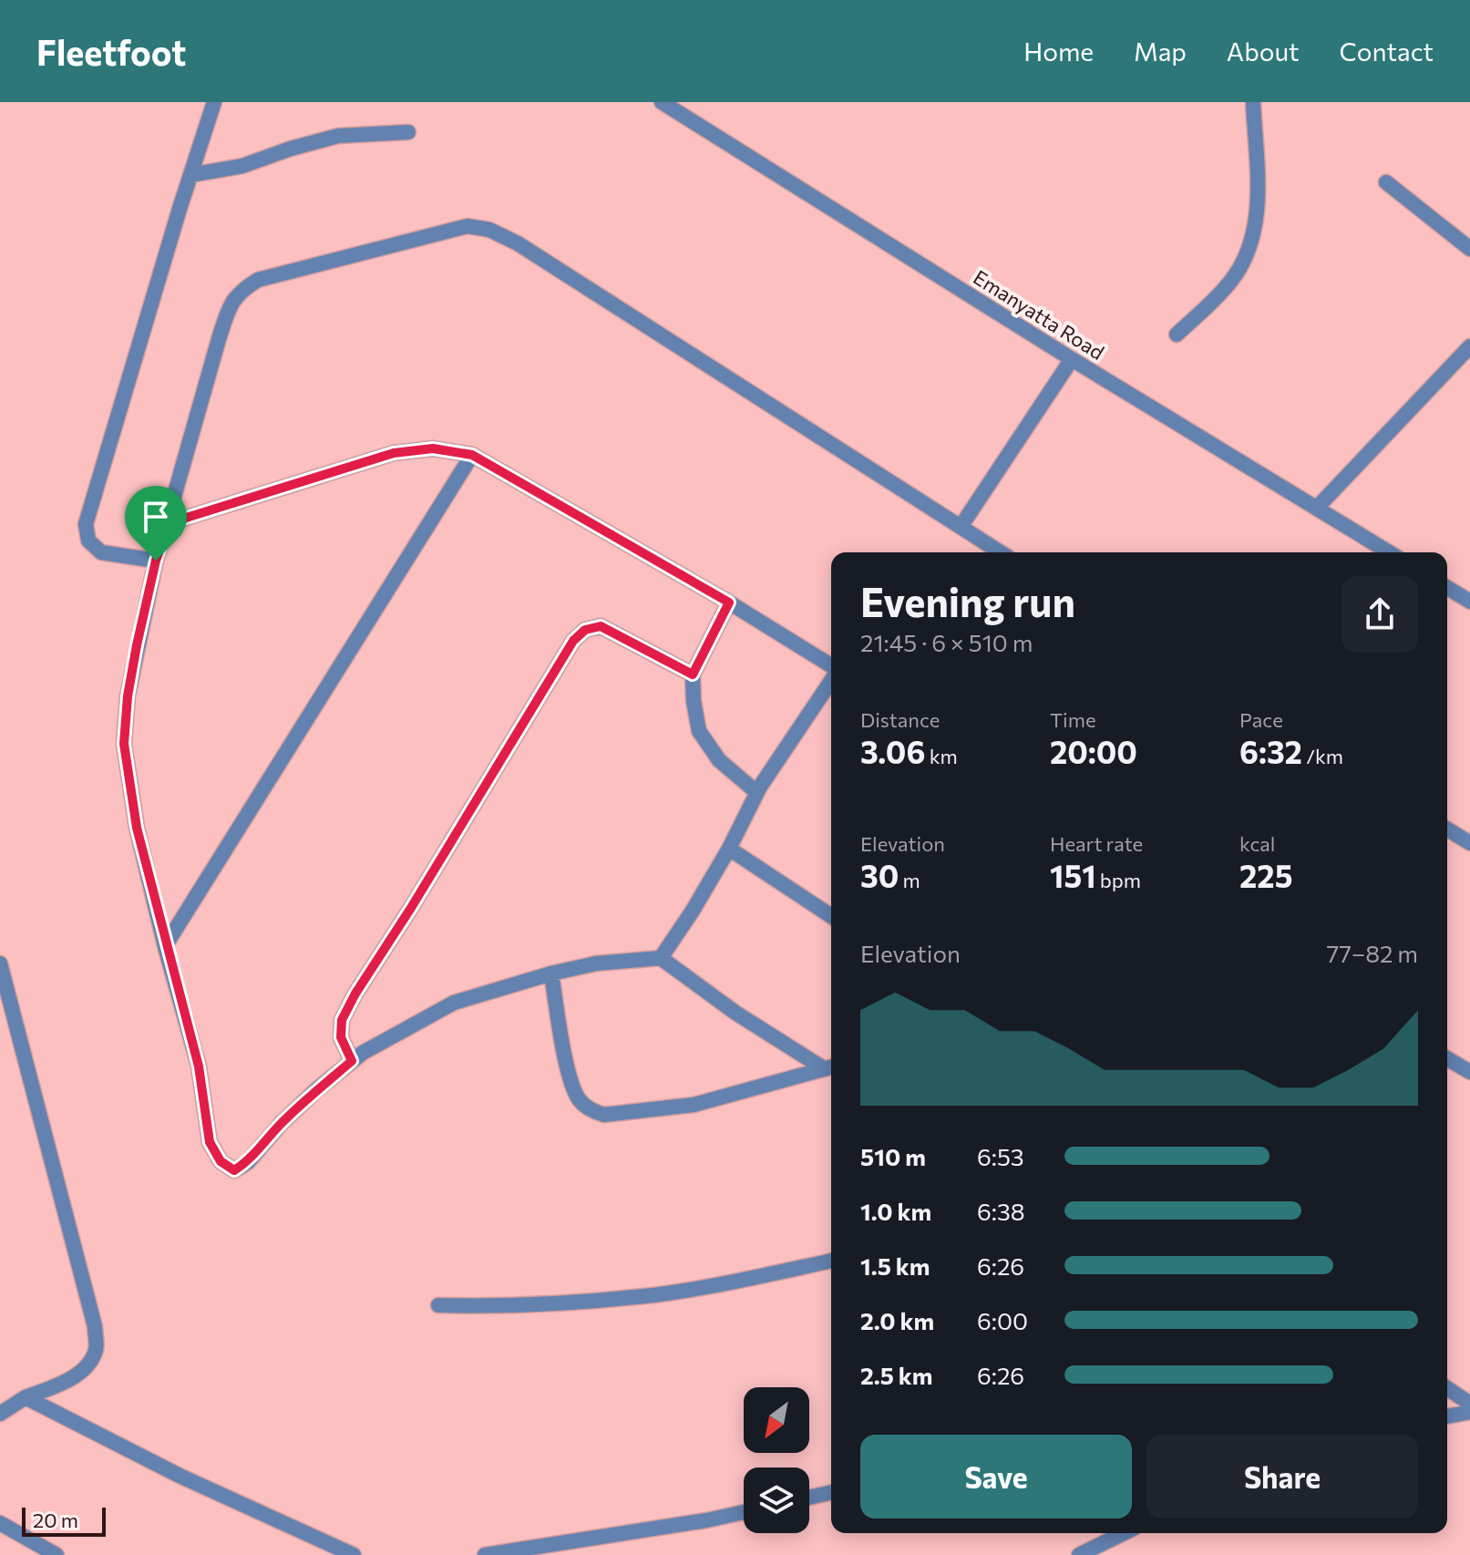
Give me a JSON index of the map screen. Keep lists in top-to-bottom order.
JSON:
{
  "streets": {
    "street": ["Emanyatta Road"]
  },
  "scale_bar": "20 m",
  "north": "bottom left",
  "page": {
    "header": "Fleetfoot",
    "nav": [
      "Home",
      "Map",
      "About",
      "Contact"
    ],
    "heading": ["Evening run", "21:45 · 6 × 510 m"],
    "stats": [
      ["Distance", "3.06 km"],
      ["Time", "20:00"],
      ["Pace", "6:32 /km"],
      ["Elevation", "30 m"],
      ["Heart rate", "151 bpm"],
      ["kcal", "225"]
    ],
    "chart": ["Elevation", "77–82 m"],
    "list": [
      {
        "name": "510 m",
        "note": "6:53"
      },
      {
        "name": "1.0 km",
        "note": "6:38"
      },
      {
        "name": "1.5 km",
        "note": "6:26"
      },
      {
        "name": "2.0 km",
        "note": "6:00"
      },
      {
        "name": "2.5 km",
        "note": "6:26"
      }
    ],
    "buttons": ["Save", "Share"],
    "scale": "20 m"
  }
}
